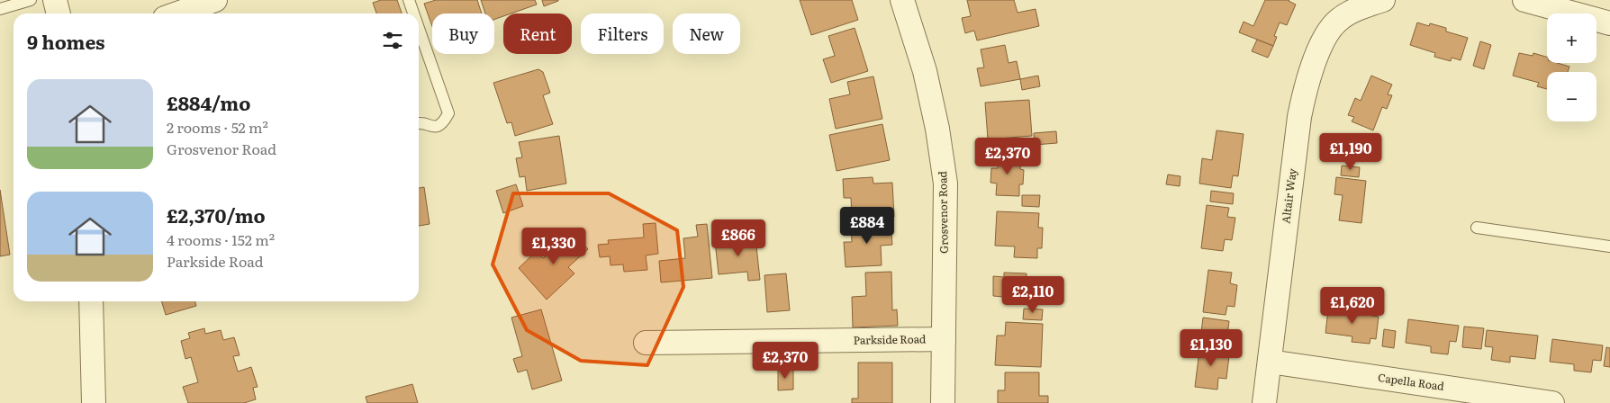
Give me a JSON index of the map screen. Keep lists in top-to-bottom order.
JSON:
{
  "streets": {
    "street": [
      "Altair Way",
      "Grosvenor Road",
      "Parkside Road",
      "Capella Road"
    ]
  },
  "crossings": [
    ["Altair Way", "Capella Road"],
    ["Grosvenor Road", "Parkside Road"]
  ],
  "page": {
    "map_buttons": ["+", "−"],
    "chip": [
      "Buy",
      "Rent",
      "Filters",
      "New"
    ],
    "heading": "9 homes",
    "list": [
      {
        "name": "£884/mo",
        "note": "2 rooms · 52 m² · Grosvenor Road"
      },
      {
        "name": "£2,370/mo",
        "note": "4 rooms · 152 m² · Parkside Road"
      }
    ],
    "price": [
      "£1,190",
      "£2,370",
      "£884",
      "£866",
      "£1,330",
      "£2,110",
      "£1,620",
      "£1,130",
      "£2,370"
    ]
  }
}
